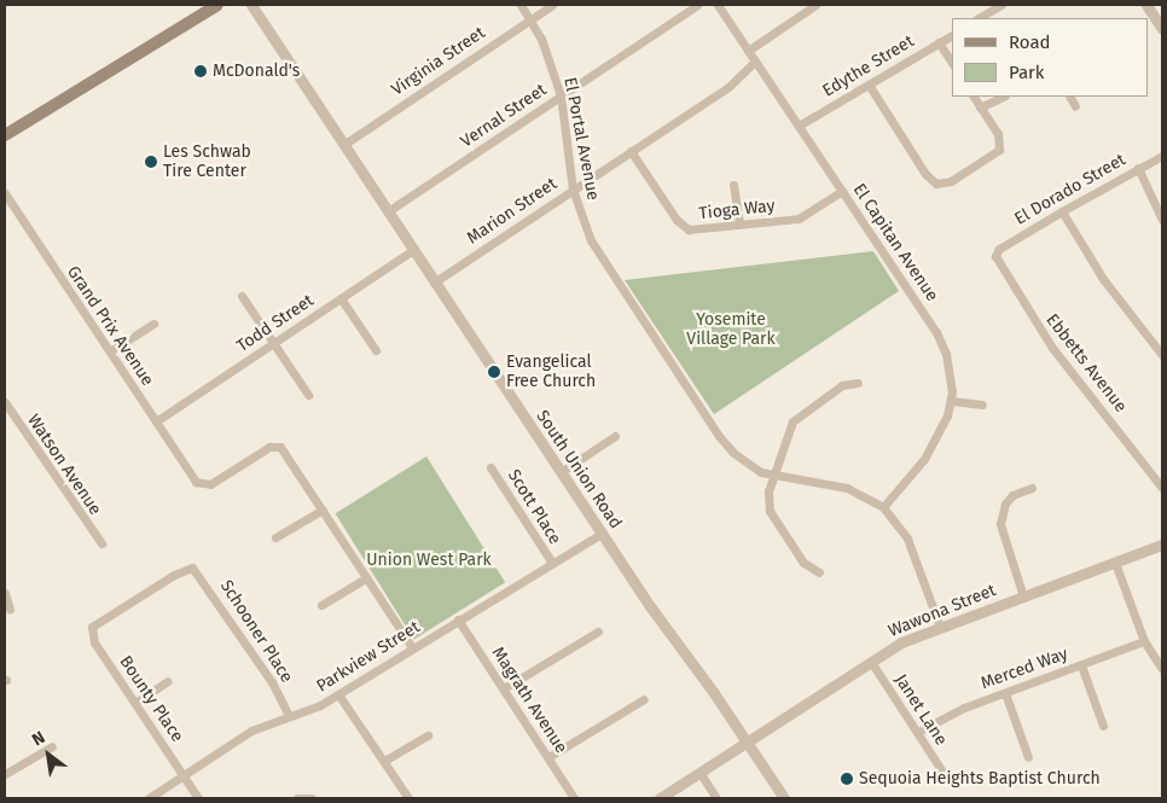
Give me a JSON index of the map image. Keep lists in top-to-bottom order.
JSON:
{
  "streets": {
    "street": [
      "Virginia Street",
      "Edythe Street",
      "Vernal Street",
      "El Portal Avenue",
      "El Dorado Street",
      "Tioga Way",
      "Marion Street",
      "El Capitan Avenue",
      "Todd Street",
      "Grand Prix Avenue",
      "Ebbetts Avenue",
      "Watson Avenue",
      "South Union Road",
      "Scott Place",
      "Wawona Street",
      "Schooner Place",
      "Parkview Street",
      "Merced Way",
      "Bounty Place",
      "Magrath Avenue",
      "Janet Lane"
    ]
  },
  "crossings": [
    ["Virginia Street", "El Portal Avenue"],
    ["Virginia Street", "South Union Road"],
    ["Edythe Street", "El Capitan Avenue"],
    ["Vernal Street", "El Portal Avenue"],
    ["Vernal Street", "South Union Road"],
    ["El Portal Avenue", "Marion Street"],
    ["El Portal Avenue", "El Capitan Avenue"],
    ["El Portal Avenue", "Wawona Street"],
    ["El Dorado Street", "Ebbetts Avenue"],
    ["Tioga Way", "Marion Street"],
    ["Tioga Way", "El Capitan Avenue"],
    ["Marion Street", "El Capitan Avenue"],
    ["Marion Street", "South Union Road"],
    ["Todd Street", "Grand Prix Avenue"],
    ["Todd Street", "South Union Road"],
    ["South Union Road", "Wawona Street"],
    ["South Union Road", "Parkview Street"],
    ["Scott Place", "Parkview Street"],
    ["Wawona Street", "Janet Lane"],
    ["Schooner Place", "Parkview Street"],
    ["Schooner Place", "Bounty Place"],
    ["Parkview Street", "Bounty Place"],
    ["Parkview Street", "Magrath Avenue"],
    ["Merced Way", "Janet Lane"]
  ],
  "parks": ["Yosemite Village Park", "Union West Park"],
  "places": [
    "McDonald's",
    "Les Schwab Tire Center",
    "Evangelical Free Church",
    "Sequoia Heights Baptist Church"
  ],
  "legend": ["Road", "Park"],
  "north": "top left"
}
